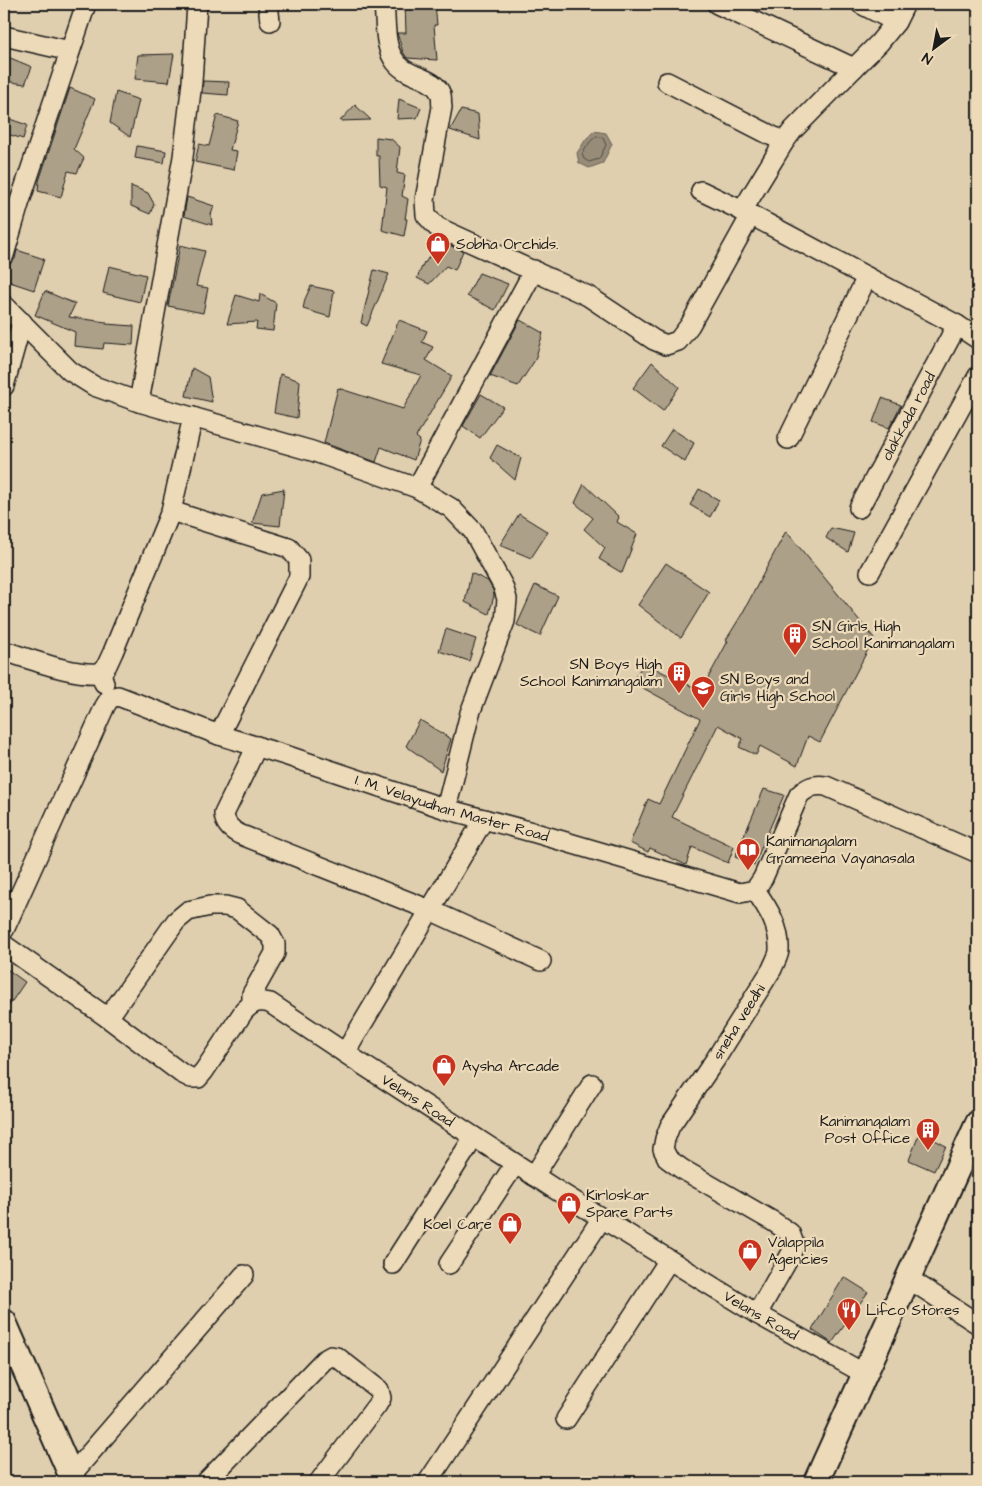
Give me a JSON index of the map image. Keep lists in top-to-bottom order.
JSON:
{
  "streets": {
    "street": [
      "olakkada road",
      "I. M. Velayudhan Master Road",
      "sneha veedhi",
      "Velans Road"
    ]
  },
  "crossings": [
    ["I. M. Velayudhan Master Road", "sneha veedhi"],
    ["sneha veedhi", "Velans Road"]
  ],
  "places": {
    "shop": [
      "Sobha Orchids.",
      "Aysha Arcade",
      "Kirloskar Spare Parts",
      "Koel Care",
      "Valappila Agencies"
    ],
    "building": ["SN Girls High School Kanimangalam", "SN Boys High School Kanimangalam", "Kanimangalam Post Office"],
    "school or university": ["SN Boys and Girls High School"],
    "library": ["Kanimangalam Grameena Vayanasala"],
    "restaurant": ["Lifco Stores"]
  },
  "north": "bottom left"
}
